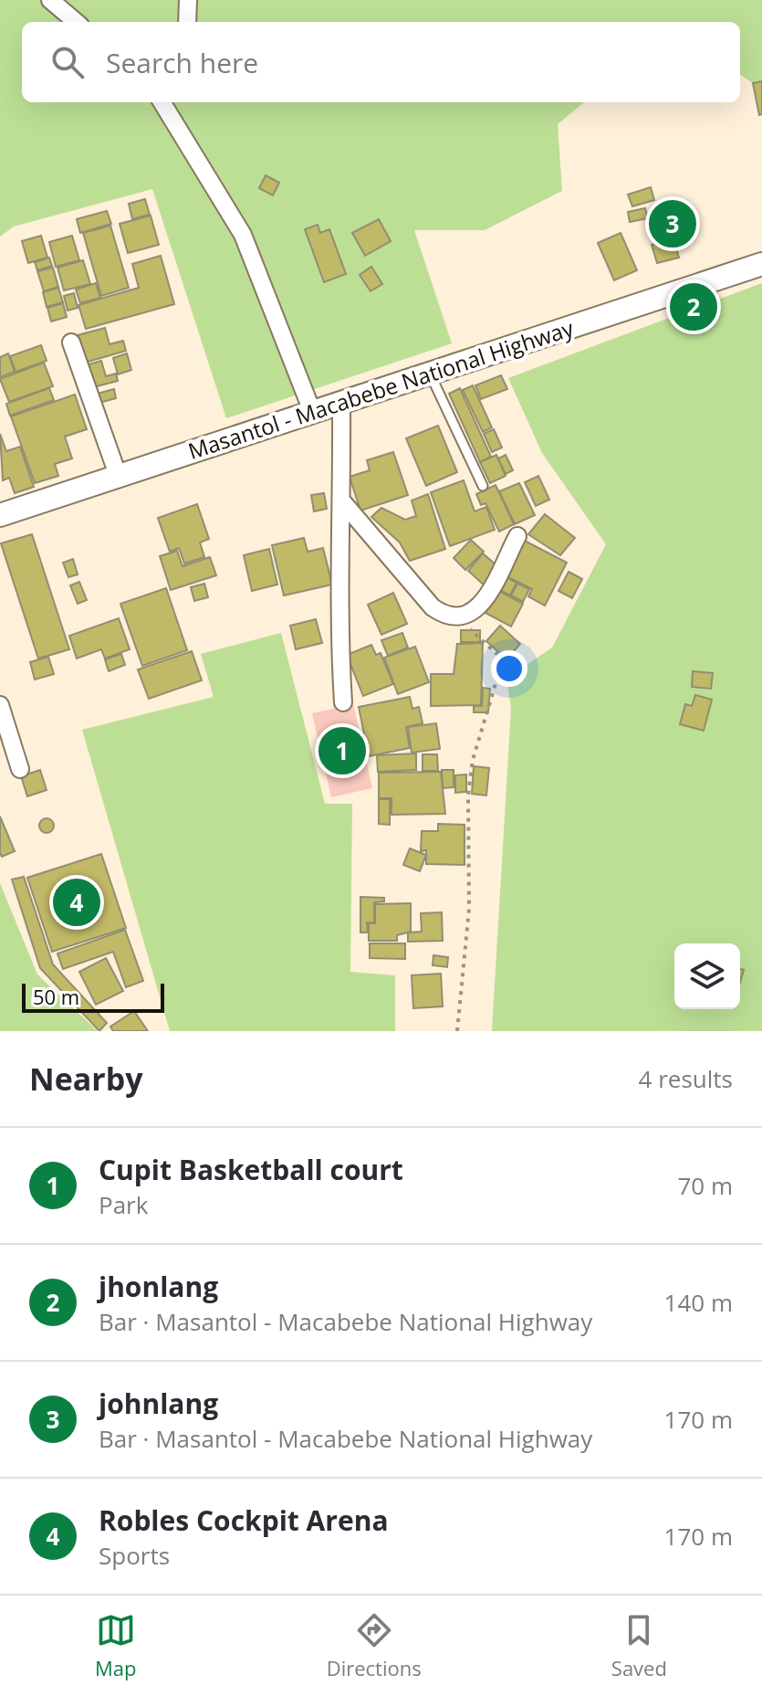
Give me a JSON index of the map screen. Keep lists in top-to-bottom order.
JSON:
{
  "streets": {
    "main road": ["Masantol - Macabebe National Highway"]
  },
  "scale_bar": "50 m",
  "page": {
    "search": "Search here",
    "pins": [
      "3",
      "2",
      "1",
      "4"
    ],
    "scale": "50 m",
    "heading": ["Nearby", "4 results"],
    "list": [
      {
        "mark": "1",
        "name": "Cupit Basketball court",
        "note": "Park",
        "value": "70 m"
      },
      {
        "mark": "2",
        "name": "jhonlang",
        "note": "Bar · Masantol - Macabebe National Highway",
        "value": "140 m"
      },
      {
        "mark": "3",
        "name": "johnlang",
        "note": "Bar · Masantol - Macabebe National Highway",
        "value": "170 m"
      },
      {
        "mark": "4",
        "name": "Robles Cockpit Arena",
        "note": "Sports",
        "value": "170 m"
      }
    ],
    "nav": ["Map", "Directions", "Saved"]
  }
}
